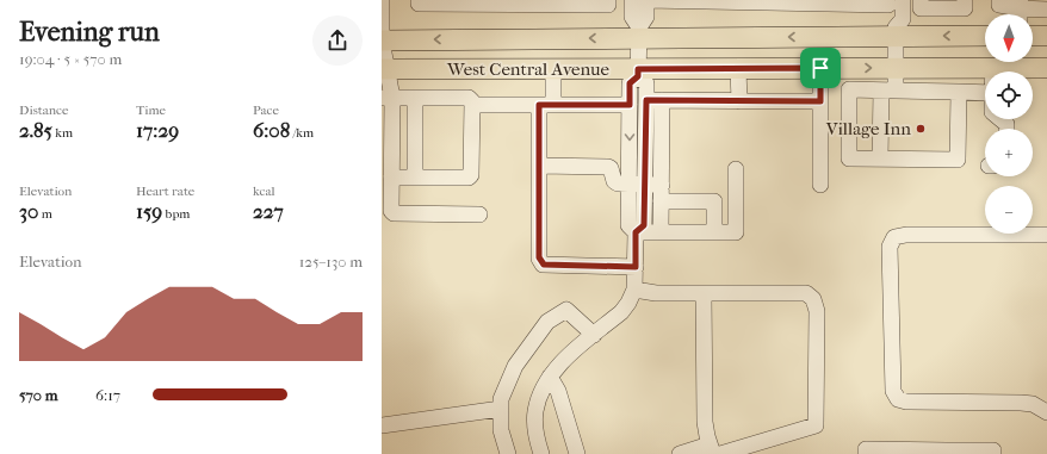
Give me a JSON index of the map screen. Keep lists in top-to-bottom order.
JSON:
{
  "streets": {
    "main road": ["West Central Avenue"]
  },
  "places": ["Village Inn"],
  "north": "bottom",
  "page": {
    "heading": ["Evening run", "19:04 · 5 × 570 m"],
    "map_buttons": ["+", "−"],
    "stats": [
      ["Distance", "2.85 km"],
      ["Time", "17:29"],
      ["Pace", "6:08 /km"],
      ["Elevation", "30 m"],
      ["Heart rate", "159 bpm"],
      ["kcal", "227"]
    ],
    "chart": ["Elevation", "125–130 m"],
    "list": [
      {
        "name": "570 m",
        "note": "6:17"
      }
    ]
  }
}
